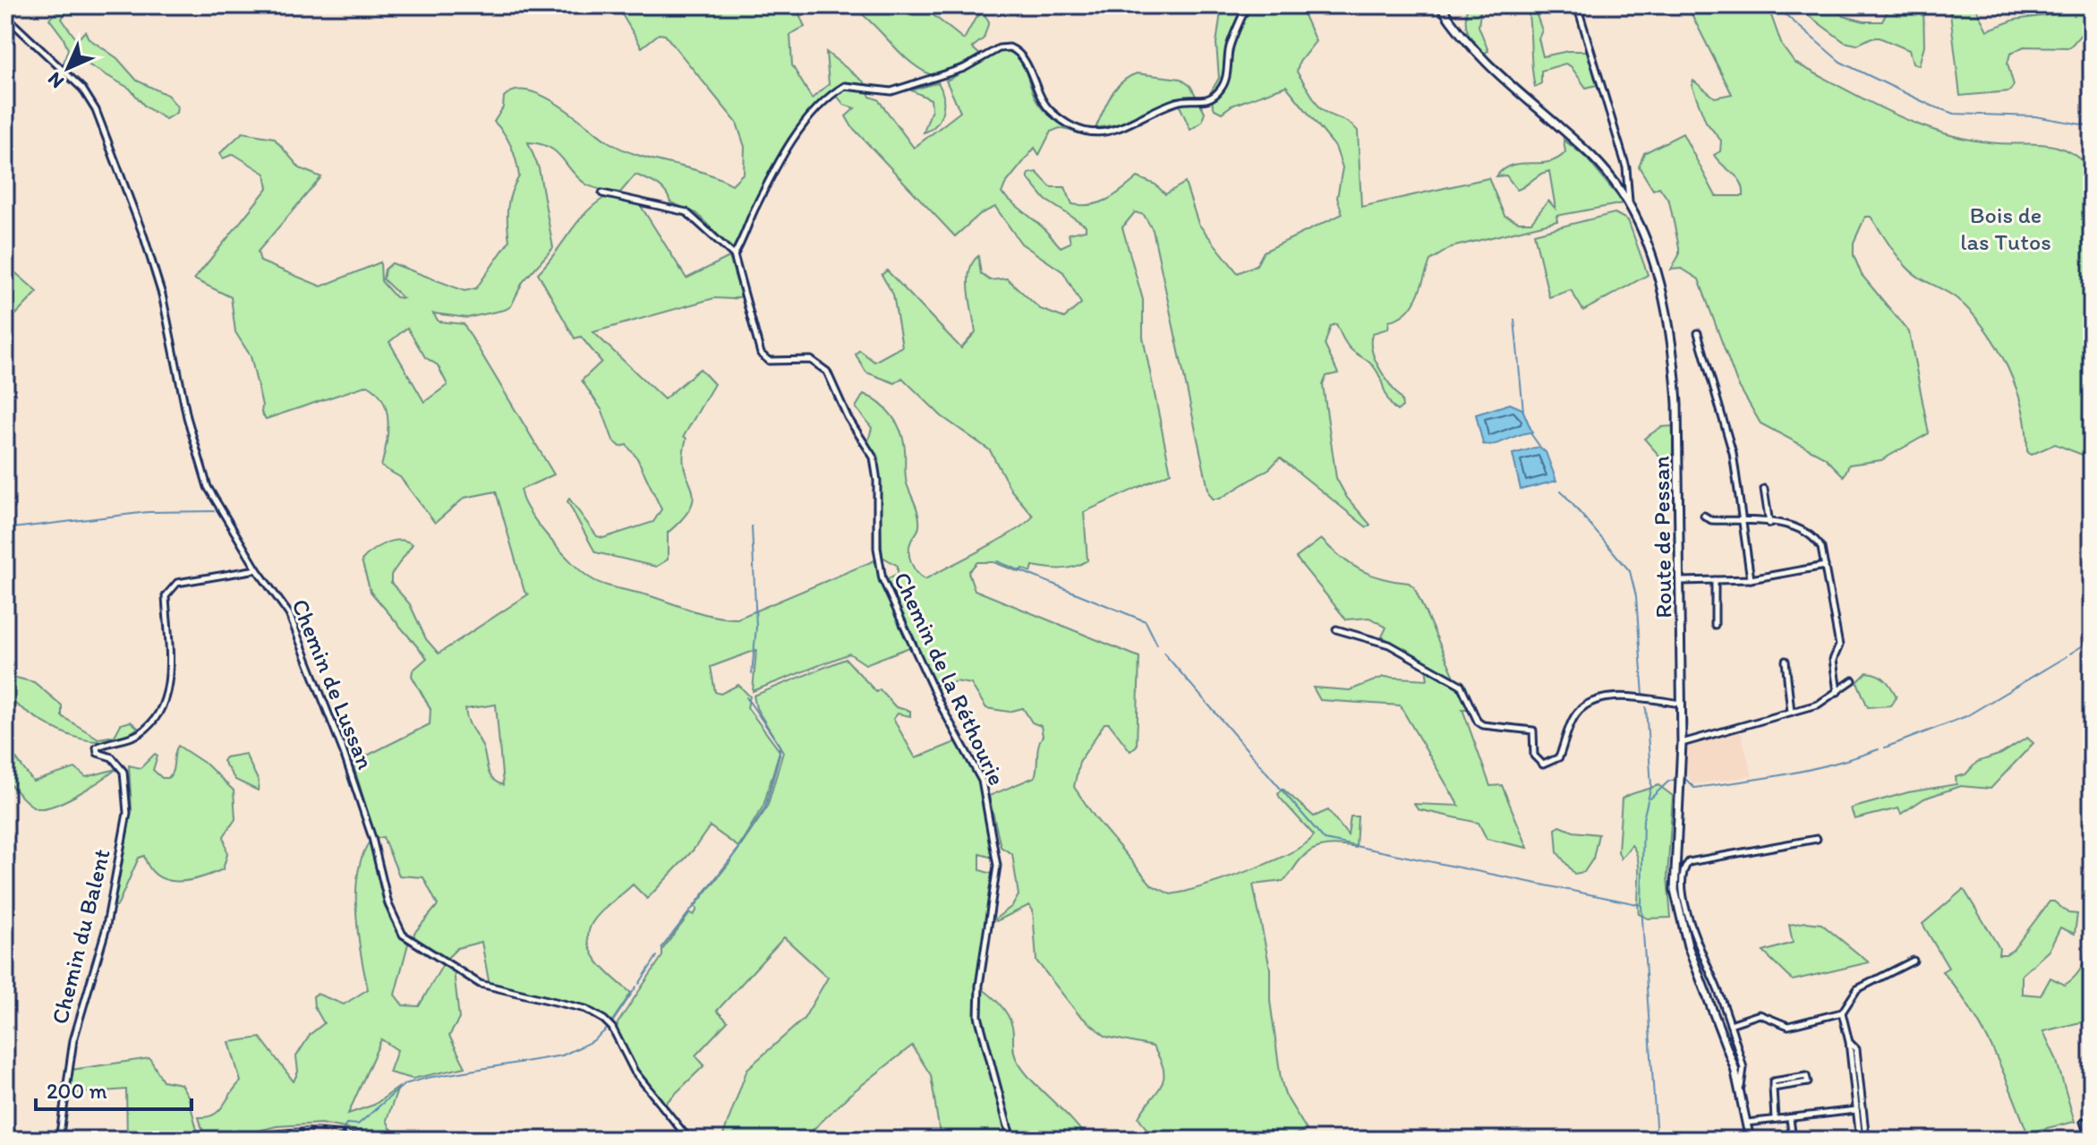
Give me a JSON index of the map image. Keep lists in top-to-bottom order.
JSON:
{
  "streets": {
    "main road": ["Route de Pessan"],
    "street": ["Chemin de la Réthourie", "Chemin de Lussan", "Chemin du Balent"]
  },
  "crossings": [
    ["Chemin de Lussan", "Chemin du Balent"]
  ],
  "parks": ["Bois de las Tutos"],
  "scale_bar": "200 m",
  "north": "bottom left"
}
